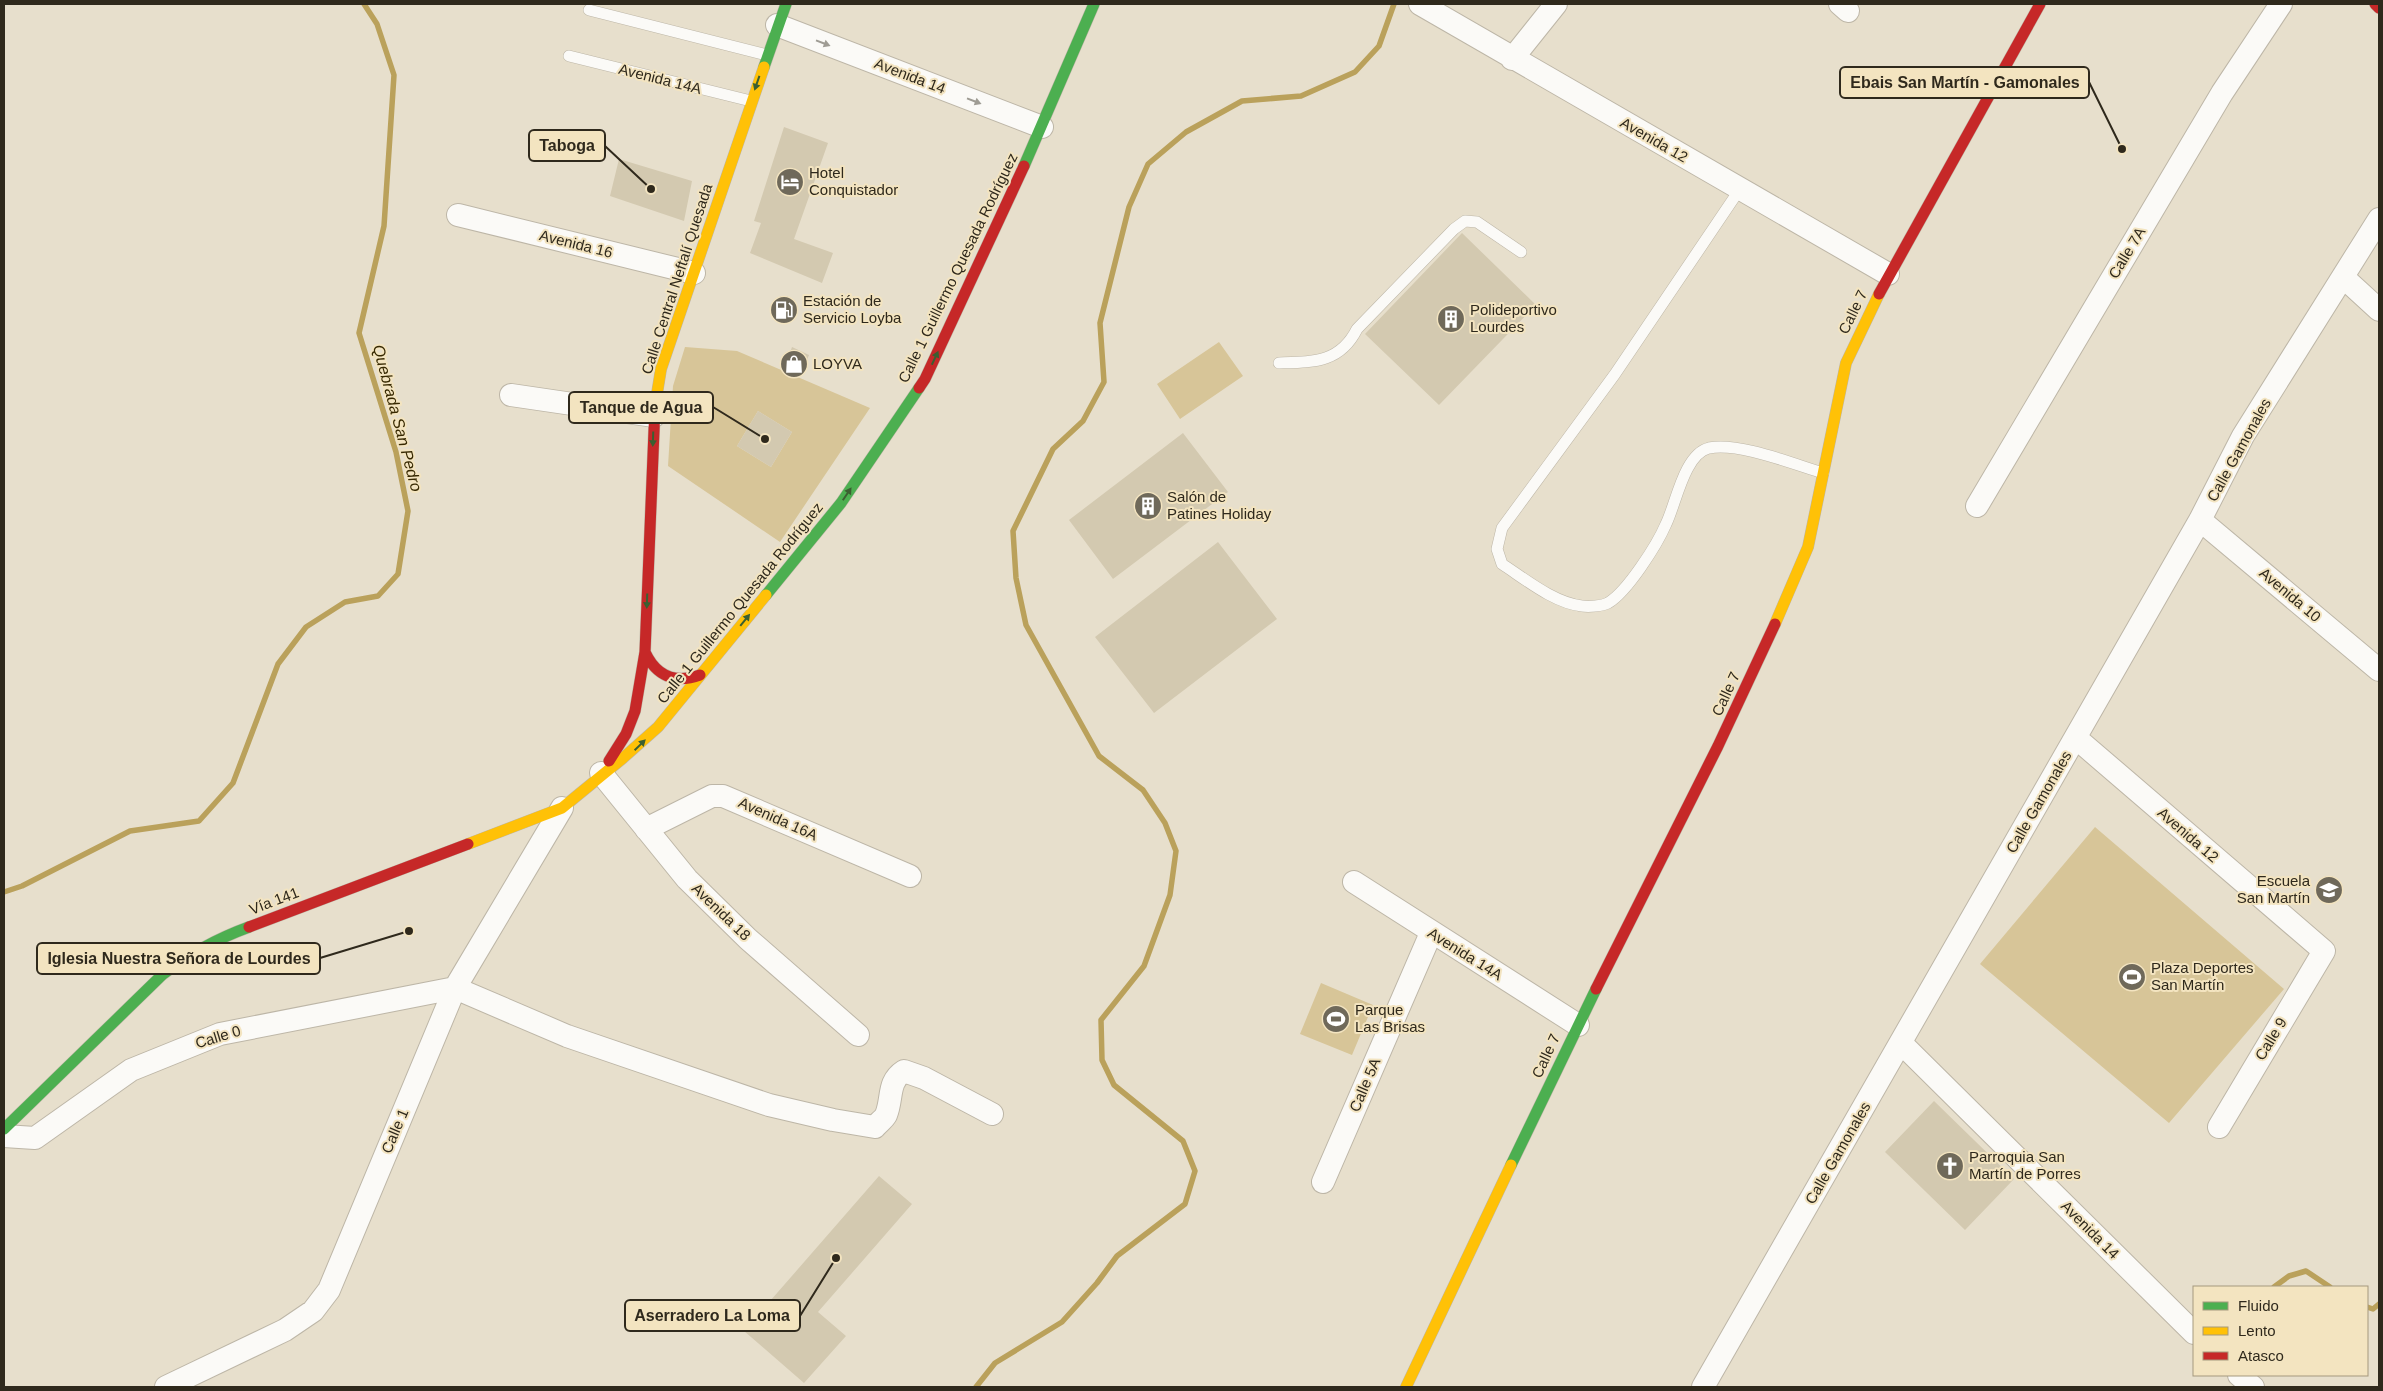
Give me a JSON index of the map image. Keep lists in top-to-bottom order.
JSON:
{
  "streets": {
    "main road": [
      "Calle 1 Guillermo Quesada Rodríguez",
      "Calle Central Neftalí Quesada",
      "Calle 7",
      "Vía 141"
    ],
    "street": [
      "Avenida 14",
      "Avenida 14A",
      "Avenida 12",
      "Avenida 16",
      "Calle 7A",
      "Calle Gamonales",
      "Avenida 10",
      "Avenida 16A",
      "Avenida 18",
      "Calle 0",
      "Calle 9",
      "Calle 5A",
      "Calle 1"
    ]
  },
  "crossings": [
    ["Avenida 14", "Calle 1 Guillermo Quesada Rodríguez"],
    ["Avenida 14", "Calle Central Neftalí Quesada"],
    ["Avenida 14", "Calle Gamonales"],
    ["Avenida 14A", "Calle Central Neftalí Quesada"],
    ["Avenida 14A", "Calle 7"],
    ["Avenida 14A", "Calle 5A"],
    ["Avenida 12", "Calle 7"],
    ["Avenida 12", "Calle Gamonales"],
    ["Avenida 12", "Calle 9"],
    ["Avenida 16", "Calle Central Neftalí Quesada"],
    ["Calle 1 Guillermo Quesada Rodríguez", "Calle Central Neftalí Quesada"],
    ["Calle 1 Guillermo Quesada Rodríguez", "Vía 141"],
    ["Calle 1 Guillermo Quesada Rodríguez", "Avenida 18"],
    ["Calle Central Neftalí Quesada", "Vía 141"],
    ["Calle Central Neftalí Quesada", "Avenida 18"],
    ["Calle Gamonales", "Avenida 10"],
    ["Avenida 16A", "Avenida 18"],
    ["Vía 141", "Avenida 18"],
    ["Vía 141", "Calle 1"],
    ["Calle 0", "Calle 1"]
  ],
  "one_way": ["Avenida 14", "Calle 1 Guillermo Quesada Rodríguez", "Calle Central Neftalí Quesada"],
  "water": ["Quebrada San Pedro"],
  "places": {
    "other": [
      "Ebais San Martín - Gamonales",
      "Taboga",
      "Tanque de Agua",
      "Iglesia Nuestra Señora de Lourdes",
      "Aserradero La Loma"
    ],
    "hotel": ["Hotel Conquistador"],
    "fuel station": ["Estación de Servicio Loyba"],
    "building": ["Polideportivo Lourdes", "Salón de Patines Holiday"],
    "shop": ["LOYVA"],
    "school or university": ["Escuela San Martín"],
    "sports": ["Plaza Deportes San Martín", "Parque Las Brisas"],
    "church": ["Parroquia San Martín de Porres"]
  },
  "legend": ["Fluido", "Lento", "Atasco"]
}
